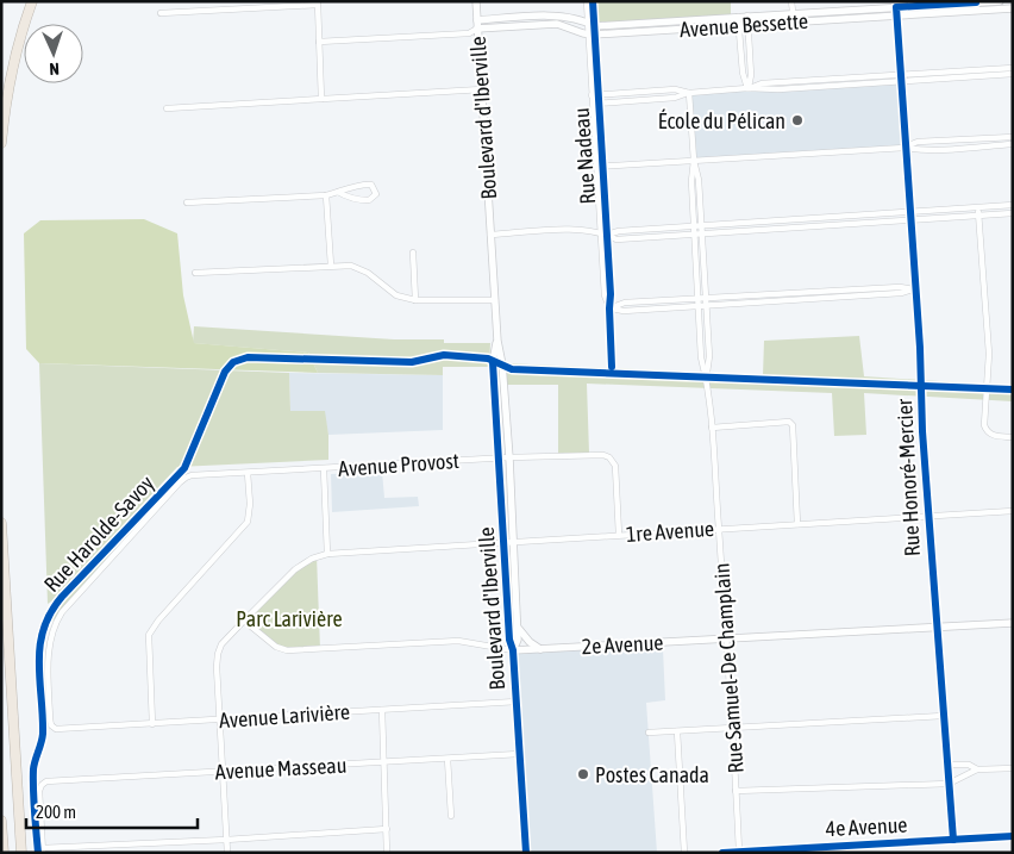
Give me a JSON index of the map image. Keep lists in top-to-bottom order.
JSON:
{
  "streets": {
    "street": [
      "Avenue Bessette",
      "Boulevard d'Iberville",
      "Rue Nadeau",
      "Avenue Provost",
      "Rue Honoré-Mercier",
      "1re Avenue",
      "Rue Harolde-Savoy",
      "2e Avenue",
      "Rue Samuel-De Champlain",
      "Avenue Larivière",
      "Avenue Masseau",
      "4e Avenue"
    ]
  },
  "crossings": [
    ["Avenue Bessette", "Boulevard d'Iberville"],
    ["Avenue Bessette", "Rue Nadeau"],
    ["Avenue Bessette", "Rue Honoré-Mercier"],
    ["Boulevard d'Iberville", "Avenue Provost"],
    ["Boulevard d'Iberville", "1re Avenue"],
    ["Boulevard d'Iberville", "2e Avenue"],
    ["Boulevard d'Iberville", "Avenue Larivière"],
    ["Boulevard d'Iberville", "Avenue Masseau"],
    ["Avenue Provost", "1re Avenue"],
    ["Avenue Provost", "Rue Harolde-Savoy"],
    ["Rue Honoré-Mercier", "1re Avenue"],
    ["Rue Honoré-Mercier", "2e Avenue"],
    ["Rue Honoré-Mercier", "4e Avenue"],
    ["1re Avenue", "Rue Samuel-De Champlain"],
    ["Rue Harolde-Savoy", "Avenue Larivière"],
    ["2e Avenue", "Rue Samuel-De Champlain"],
    ["Rue Samuel-De Champlain", "4e Avenue"]
  ],
  "parks": ["Parc Larivière"],
  "places": ["École du Pélican", "Postes Canada"],
  "scale_bar": "200 m",
  "north": "bottom"
}
